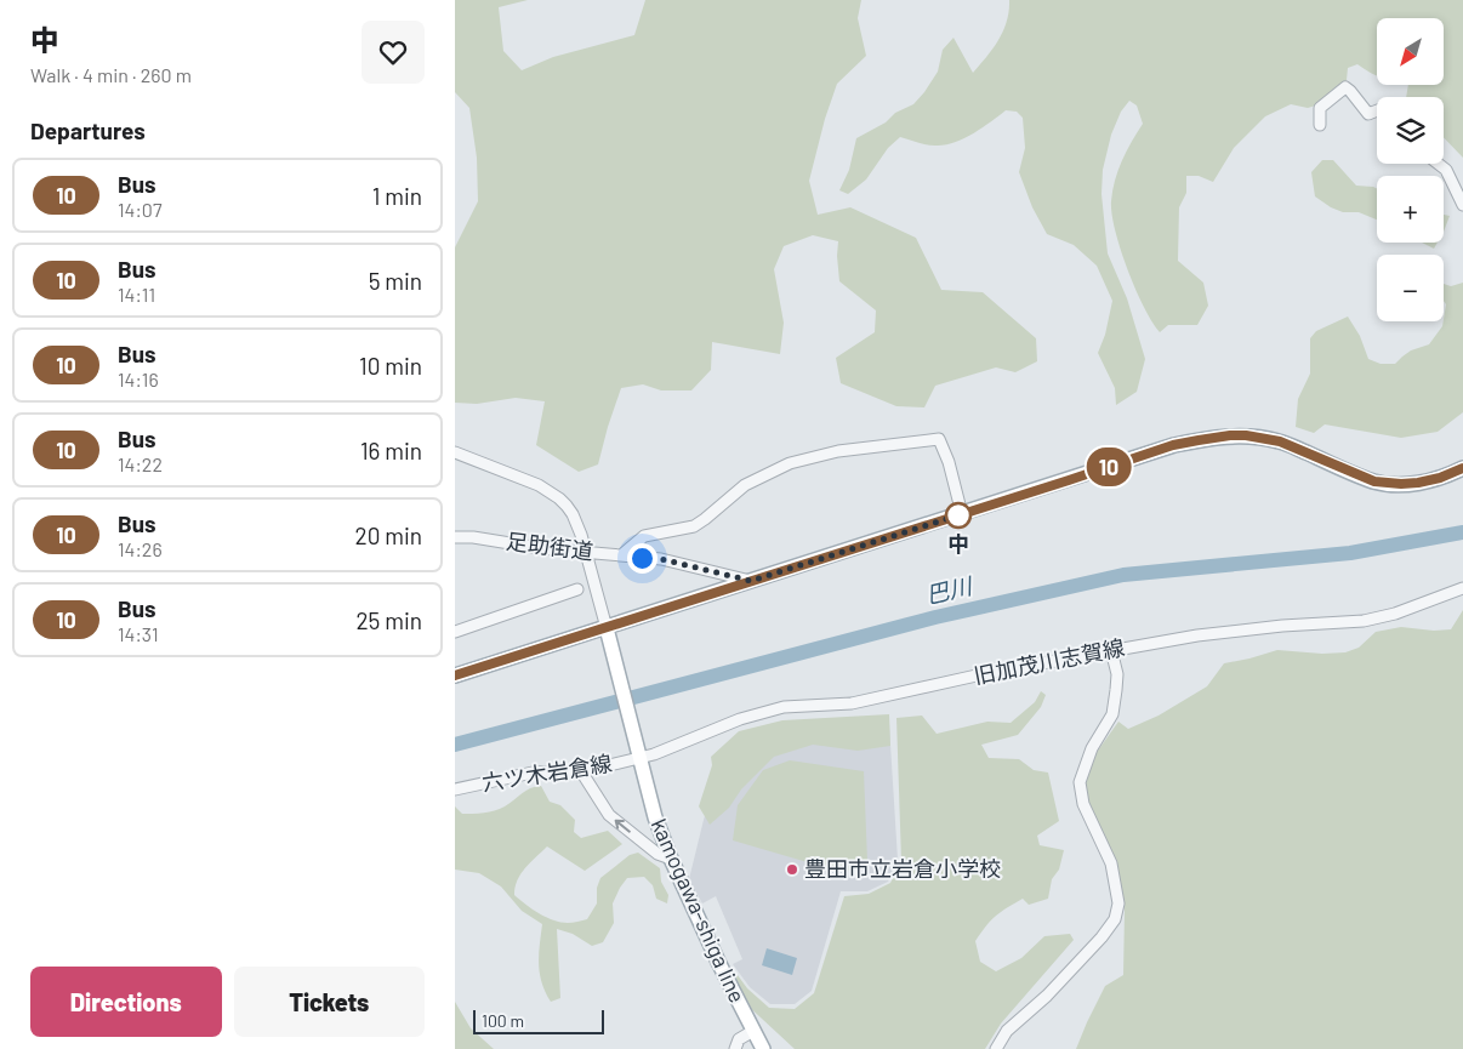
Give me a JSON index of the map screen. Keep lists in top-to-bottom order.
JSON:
{
  "streets": {
    "main road": ["kamogawa-shiga line"],
    "street": ["足助街道", "旧加茂川志賀線", "六ツ木岩倉線"]
  },
  "crossings": [
    ["旧加茂川志賀線", "六ツ木岩倉線"],
    ["旧加茂川志賀線", "kamogawa-shiga line"],
    ["六ツ木岩倉線", "kamogawa-shiga line"]
  ],
  "water": ["巴川"],
  "places": ["中", "豊田市立岩倉小学校"],
  "lines": ["bus line 10"],
  "scale_bar": "100 m",
  "north": "bottom left",
  "page": {
    "heading": [
      ["中", "Walk · 4 min · 260 m"],
      "Departures"
    ],
    "on_map": "10",
    "map_buttons": ["+", "−"],
    "list": [
      {
        "mark": "10",
        "name": "Bus",
        "note": "14:07",
        "value": "1 min"
      },
      {
        "mark": "10",
        "name": "Bus",
        "note": "14:11",
        "value": "5 min"
      },
      {
        "mark": "10",
        "name": "Bus",
        "note": "14:16",
        "value": "10 min"
      },
      {
        "mark": "10",
        "name": "Bus",
        "note": "14:22",
        "value": "16 min"
      },
      {
        "mark": "10",
        "name": "Bus",
        "note": "14:26",
        "value": "20 min"
      },
      {
        "mark": "10",
        "name": "Bus",
        "note": "14:31",
        "value": "25 min"
      }
    ],
    "buttons": ["Directions", "Tickets"],
    "scale": "100 m"
  }
}
